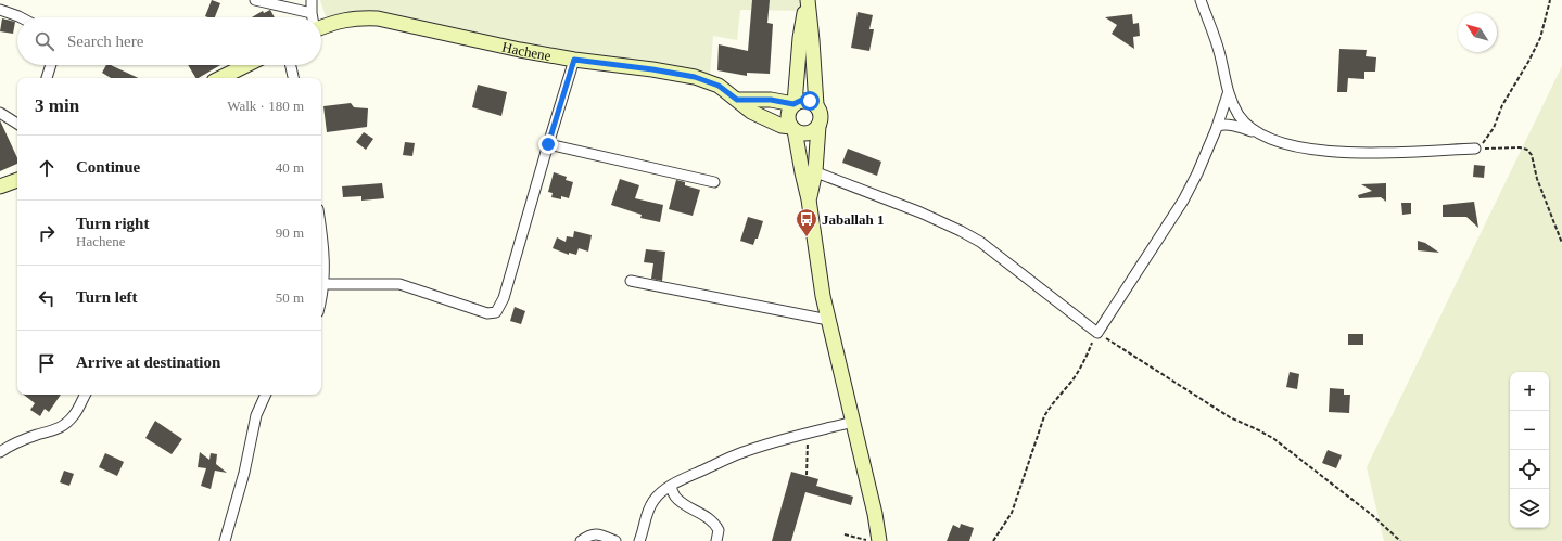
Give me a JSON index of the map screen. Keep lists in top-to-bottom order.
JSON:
{
  "streets": {
    "main road": ["Hachene"]
  },
  "places": {
    "bus stop": ["Jaballah 1"]
  },
  "north": "top left",
  "page": {
    "search": "Search here",
    "heading": ["3 min", "Walk · 180 m"],
    "list": [
      ["Continue", "40 m"],
      ["Turn right", "Hachene", "90 m"],
      ["Turn left", "50 m"],
      "Arrive at destination"
    ],
    "map_buttons": ["+", "−"]
  }
}
